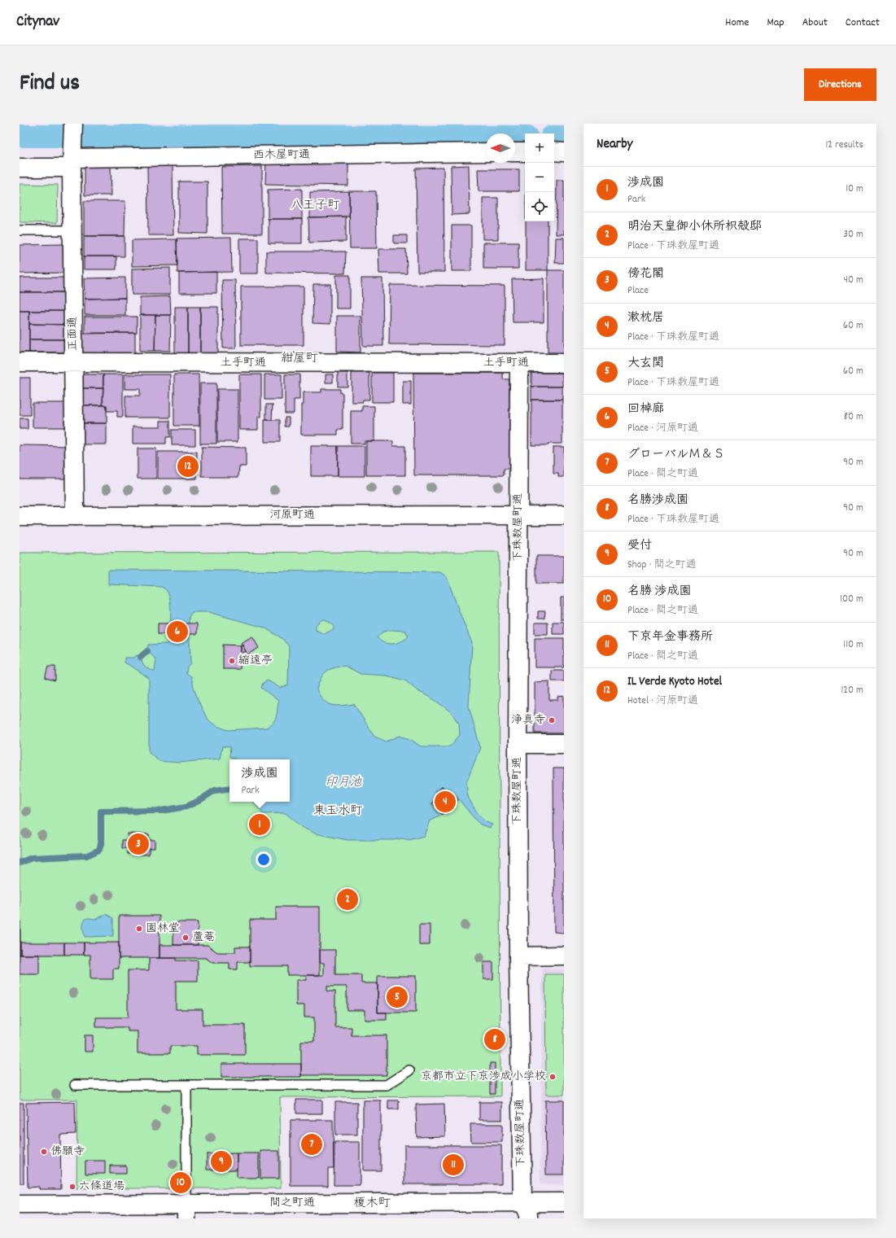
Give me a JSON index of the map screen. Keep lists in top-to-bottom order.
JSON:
{
  "streets": {
    "street": [
      "西木屋町通",
      "正面通",
      "土手町通",
      "河原町通",
      "下珠数屋町通",
      "間之町通"
    ]
  },
  "crossings": [
    ["西木屋町通", "正面通"],
    ["正面通", "土手町通"],
    ["正面通", "河原町通"],
    ["土手町通", "下珠数屋町通"],
    ["河原町通", "下珠数屋町通"],
    ["下珠数屋町通", "間之町通"]
  ],
  "districts": [
    "八王子町",
    "紺屋町",
    "東玉水町",
    "榎木町"
  ],
  "water": ["印月池"],
  "places": [
    "縮遠亭",
    "浄真寺",
    "園林堂",
    "蘆菴",
    "京都市立下京渉成小学校",
    "佛願寺",
    "六條道場"
  ],
  "north": "left",
  "page": {
    "header": "Citynav",
    "nav": [
      "Home",
      "Map",
      "About",
      "Contact"
    ],
    "title": "Find us",
    "buttons": "Directions",
    "heading": ["Nearby", "12 results"],
    "map_buttons": ["+", "−"],
    "list": [
      {
        "mark": "1",
        "name": "渉成園",
        "note": "Park",
        "value": "10 m"
      },
      {
        "mark": "2",
        "name": "明治天皇御小休所枳殻邸",
        "note": "Place · 下珠数屋町通",
        "value": "30 m"
      },
      {
        "mark": "3",
        "name": "傍花閣",
        "note": "Place",
        "value": "40 m"
      },
      {
        "mark": "4",
        "name": "漱枕居",
        "note": "Place · 下珠数屋町通",
        "value": "60 m"
      },
      {
        "mark": "5",
        "name": "大玄関",
        "note": "Place · 下珠数屋町通",
        "value": "60 m"
      },
      {
        "mark": "6",
        "name": "回棹廊",
        "note": "Place · 河原町通",
        "value": "80 m"
      },
      {
        "mark": "7",
        "name": "グローバルＭ＆Ｓ",
        "note": "Place · 間之町通",
        "value": "90 m"
      },
      {
        "mark": "8",
        "name": "名勝渉成園",
        "note": "Place · 下珠数屋町通",
        "value": "90 m"
      },
      {
        "mark": "9",
        "name": "受付",
        "note": "Shop · 間之町通",
        "value": "90 m"
      },
      {
        "mark": "10",
        "name": "名勝 渉成園",
        "note": "Place · 間之町通",
        "value": "100 m"
      },
      {
        "mark": "11",
        "name": "下京年金事務所",
        "note": "Place · 間之町通",
        "value": "110 m"
      },
      {
        "mark": "12",
        "name": "IL Verde Kyoto Hotel",
        "note": "Hotel · 河原町通",
        "value": "120 m"
      }
    ],
    "pins": [
      "12",
      "6",
      "4",
      "1",
      "3",
      "2",
      "5",
      "8",
      "7",
      "9",
      "11",
      "10"
    ],
    "popup": ["渉成園", "Park"]
  }
}
